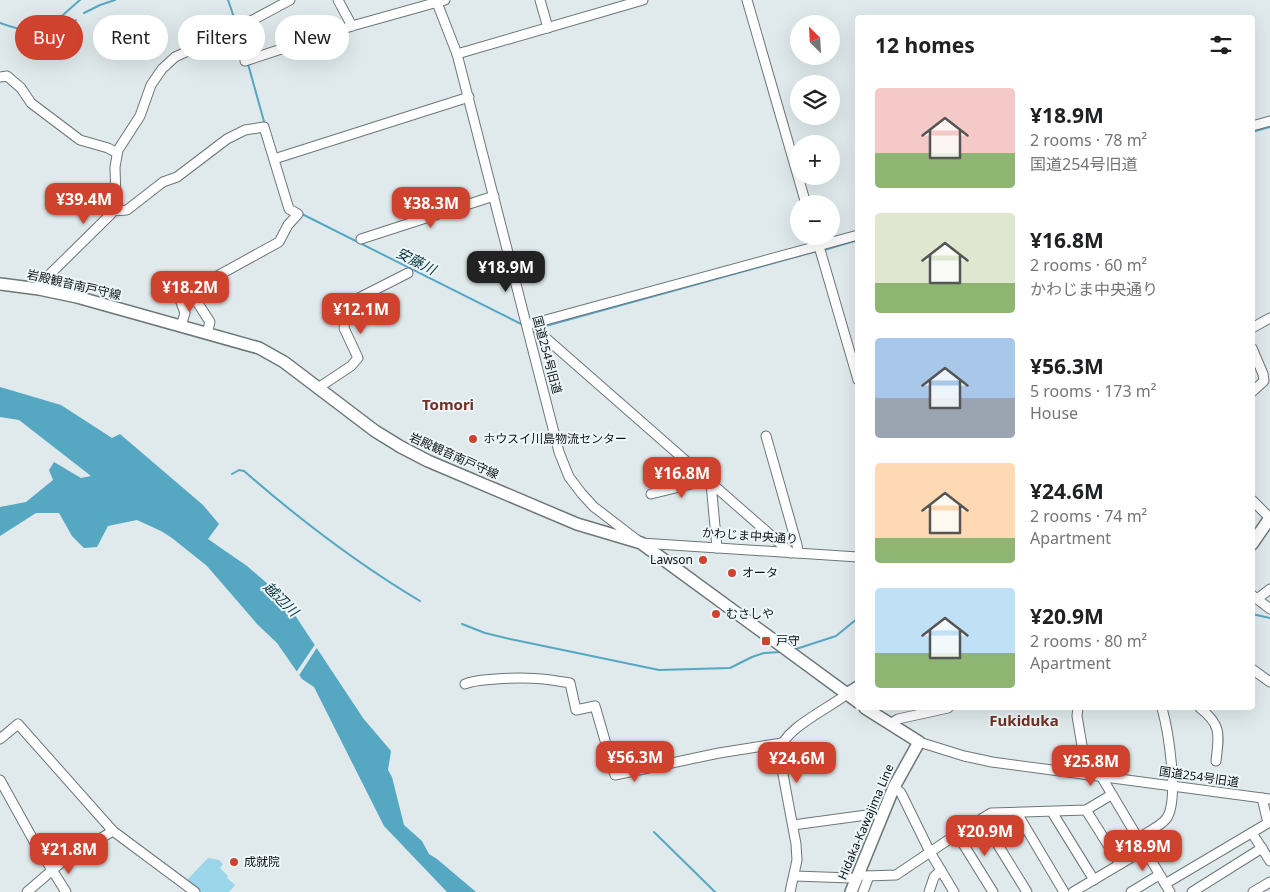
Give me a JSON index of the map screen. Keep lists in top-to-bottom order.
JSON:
{
  "streets": {
    "main road": ["岩殿観音南戸守線", "Hidaka-Kawajima Line"],
    "street": ["国道254号旧道", "かわじま中央通り"]
  },
  "crossings": [
    ["岩殿観音南戸守線", "国道254号旧道"],
    ["岩殿観音南戸守線", "かわじま中央通り"],
    ["国道254号旧道", "かわじま中央通り"],
    ["国道254号旧道", "Hidaka-Kawajima Line"]
  ],
  "districts": ["Tomori", "Fukiduka"],
  "water": ["安藤川", "越辺川"],
  "places": {
    "other": [
      "ホウスイ川島物流センター",
      "Lawson",
      "オータ",
      "むさしや",
      "成就院"
    ],
    "transit": ["戸守"]
  },
  "north": "top left",
  "page": {
    "map_buttons": ["+", "−"],
    "chip": [
      "Buy",
      "Rent",
      "Filters",
      "New"
    ],
    "heading": "12 homes",
    "list": [
      {
        "name": "¥18.9M",
        "note": "2 rooms · 78 m² · 国道254号旧道"
      },
      {
        "name": "¥16.8M",
        "note": "2 rooms · 60 m² · かわじま中央通り"
      },
      {
        "name": "¥56.3M",
        "note": "5 rooms · 173 m² · House"
      },
      {
        "name": "¥24.6M",
        "note": "2 rooms · 74 m² · Apartment"
      },
      {
        "name": "¥20.9M",
        "note": "2 rooms · 80 m² · Apartment"
      }
    ],
    "price": [
      "¥39.4M",
      "¥38.3M",
      "¥18.9M",
      "¥18.2M",
      "¥12.1M",
      "¥16.8M",
      "¥56.3M",
      "¥24.6M",
      "¥25.8M",
      "¥20.9M",
      "¥18.9M",
      "¥21.8M"
    ]
  }
}
